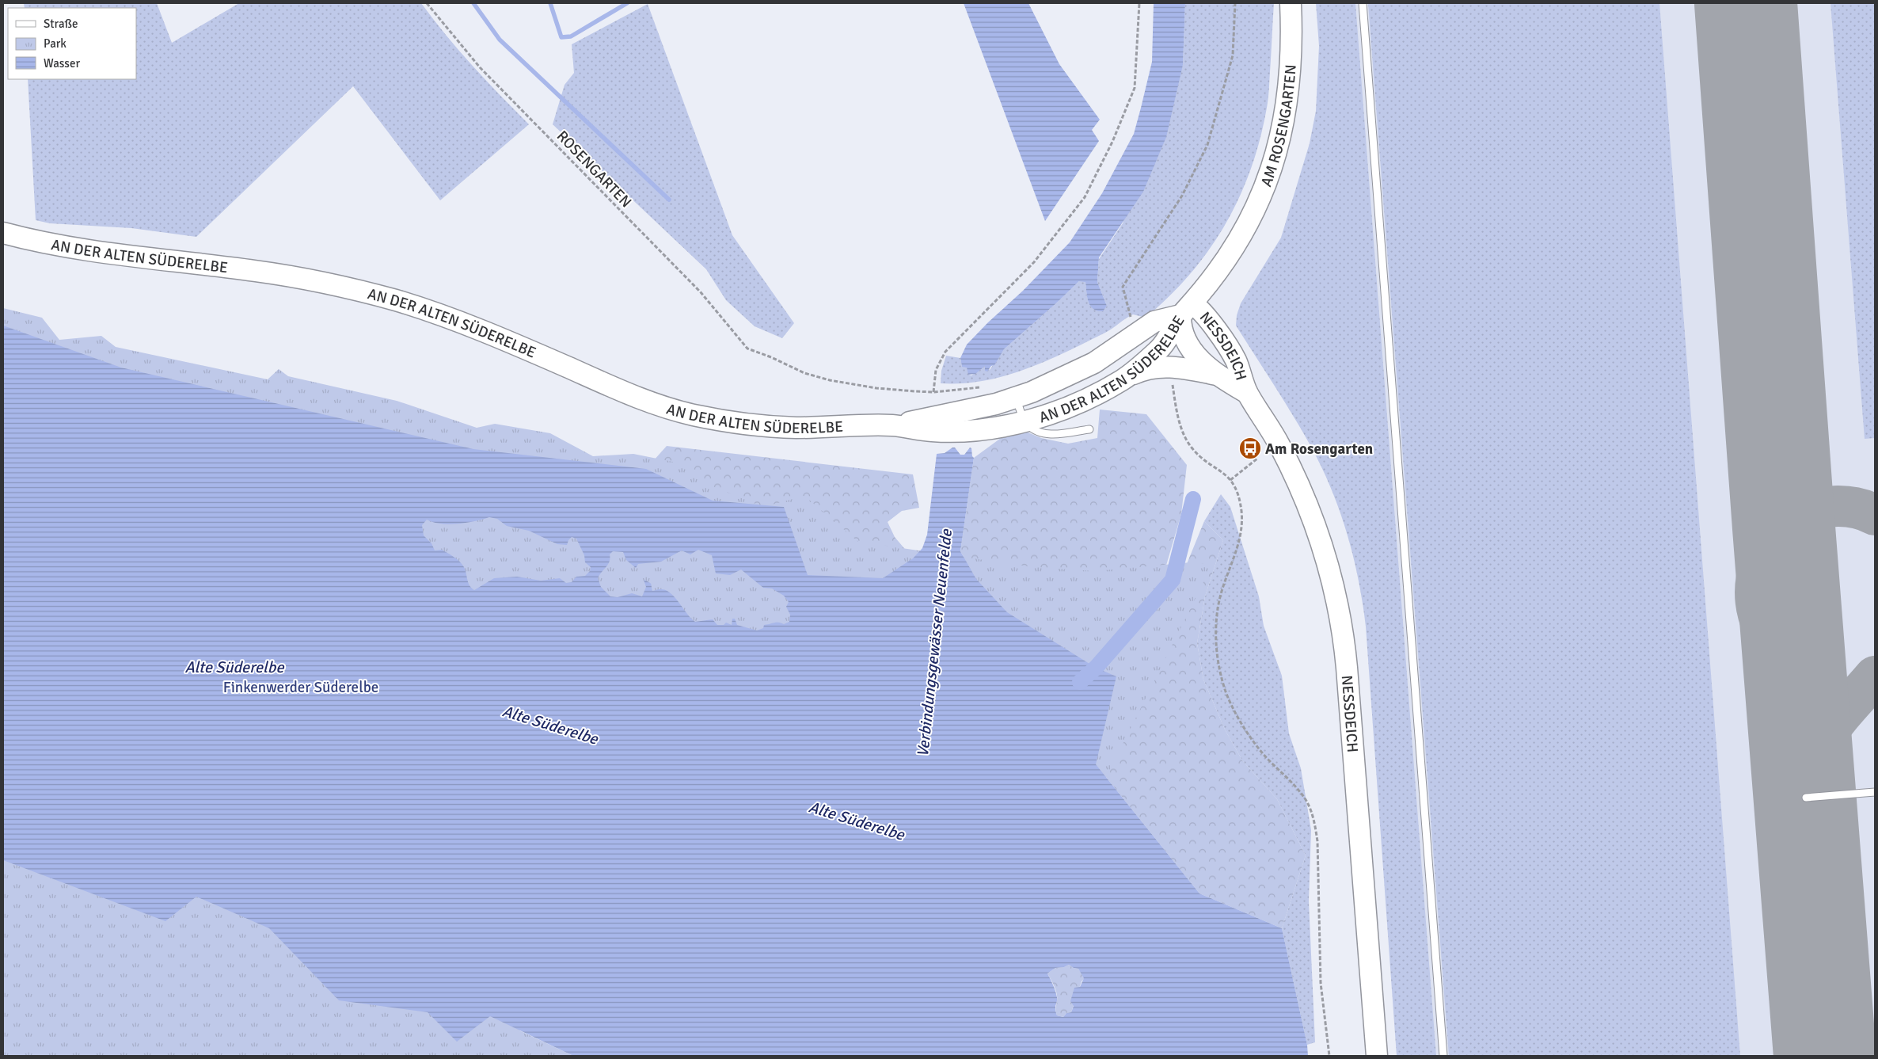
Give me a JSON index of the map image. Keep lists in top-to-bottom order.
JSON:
{
  "streets": {
    "main road": ["AM ROSENGARTEN", "AN DER ALTEN SÜDERELBE", "NESSDEICH"],
    "path": ["ROSENGARTEN"]
  },
  "crossings": [
    ["AM ROSENGARTEN", "AN DER ALTEN SÜDERELBE"],
    ["AM ROSENGARTEN", "NESSDEICH"],
    ["AN DER ALTEN SÜDERELBE", "NESSDEICH"]
  ],
  "water": ["Verbindungsgewässer Neuenfelde", "Alte Süderelbe"],
  "parks": ["Finkenwerder Süderelbe"],
  "places": {
    "bus stop": ["Am Rosengarten"]
  },
  "legend": ["Straße", "Park", "Wasser"]
}
